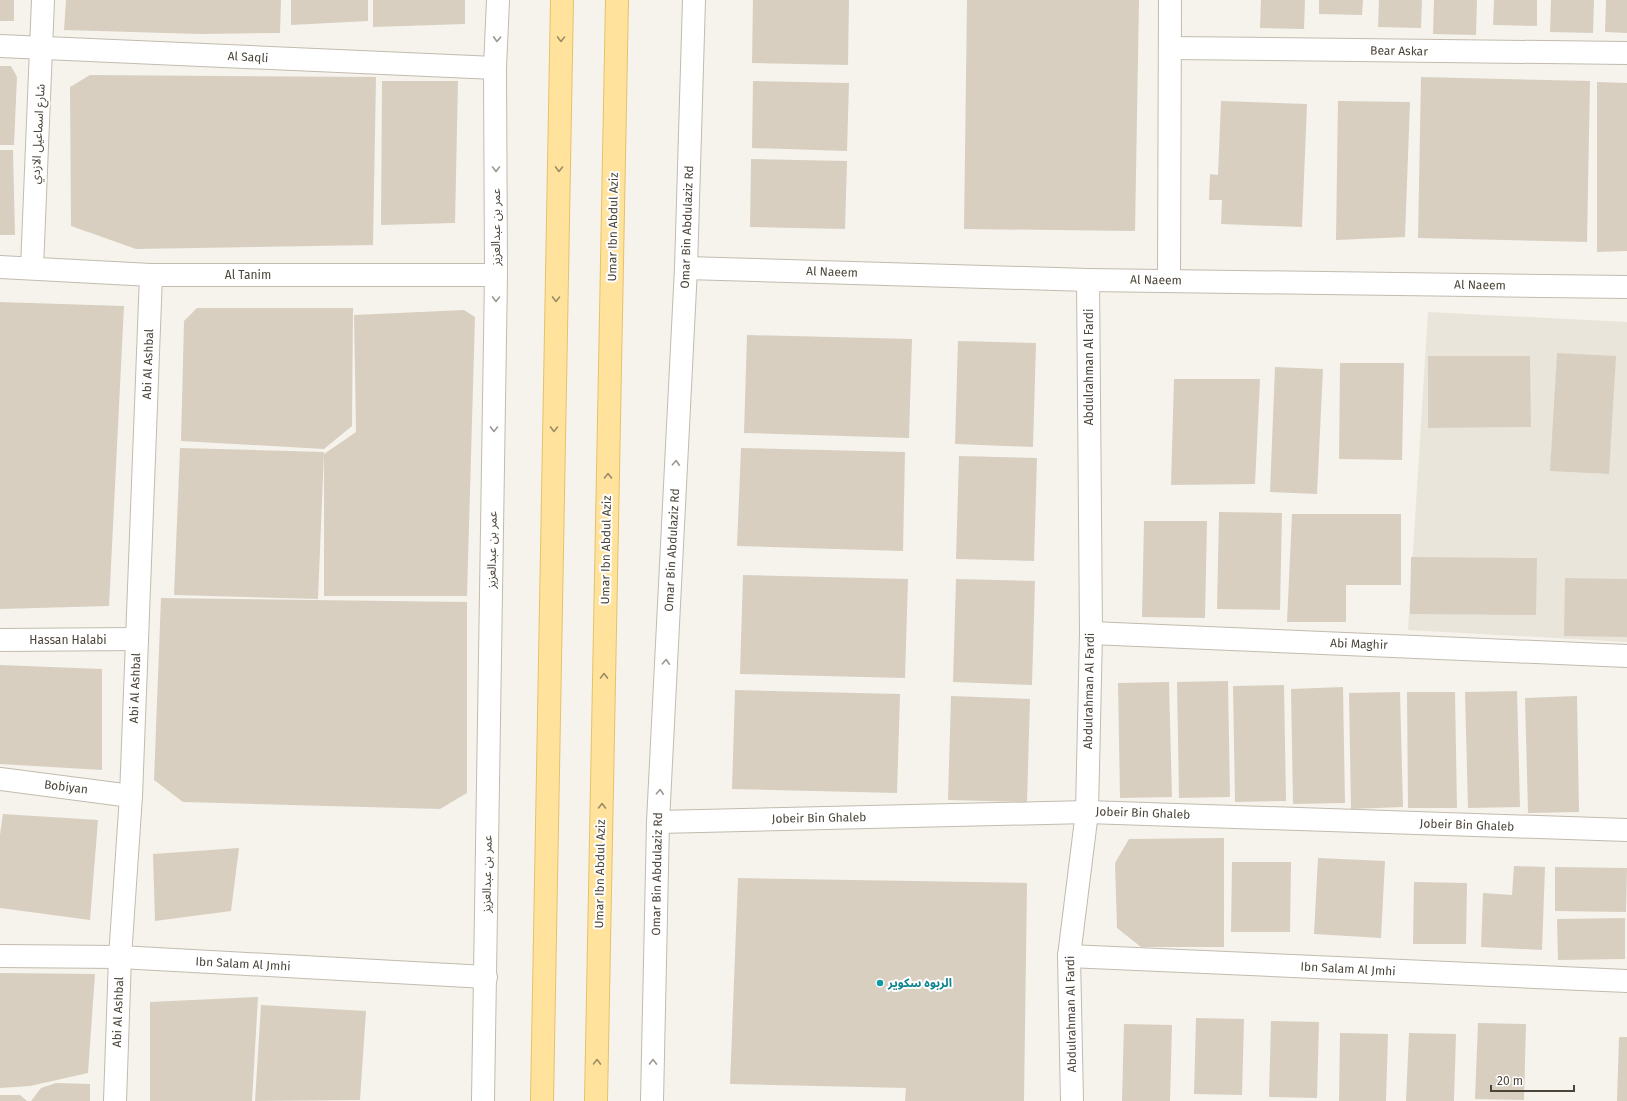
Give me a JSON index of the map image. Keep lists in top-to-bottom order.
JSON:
{
  "streets": {
    "main road": ["Umar Ibn Abdul Aziz"],
    "street": [
      "Bear Askar",
      "Al Saqli",
      "شارع اسماعيل الازدي",
      "عمر بن عبدالعزيز",
      "Omar Bin Abdulaziz Rd",
      "Al Naeem",
      "Al Tanim",
      "Abi Al Ashbal",
      "Abdulrahman Al Fardi",
      "Hassan Halabi",
      "Abi Maghir",
      "Bobiyan",
      "Jobeir Bin Ghaleb",
      "Ibn Salam Al Jmhi"
    ]
  },
  "crossings": [
    ["Al Saqli", "شارع اسماعيل الازدي"],
    ["Al Saqli", "عمر بن عبدالعزيز"],
    ["شارع اسماعيل الازدي", "Al Tanim"],
    ["عمر بن عبدالعزيز", "Al Tanim"],
    ["عمر بن عبدالعزيز", "Ibn Salam Al Jmhi"],
    ["Omar Bin Abdulaziz Rd", "Al Naeem"],
    ["Omar Bin Abdulaziz Rd", "Jobeir Bin Ghaleb"],
    ["Al Naeem", "Abdulrahman Al Fardi"],
    ["Al Tanim", "Abi Al Ashbal"],
    ["Abi Al Ashbal", "Hassan Halabi"],
    ["Abi Al Ashbal", "Bobiyan"],
    ["Abi Al Ashbal", "Ibn Salam Al Jmhi"],
    ["Abdulrahman Al Fardi", "Abi Maghir"],
    ["Abdulrahman Al Fardi", "Jobeir Bin Ghaleb"],
    ["Abdulrahman Al Fardi", "Ibn Salam Al Jmhi"]
  ],
  "one_way": ["عمر بن عبدالعزيز", "Omar Bin Abdulaziz Rd"],
  "places": ["الربوه سكوير"],
  "scale_bar": "20 m"
}
